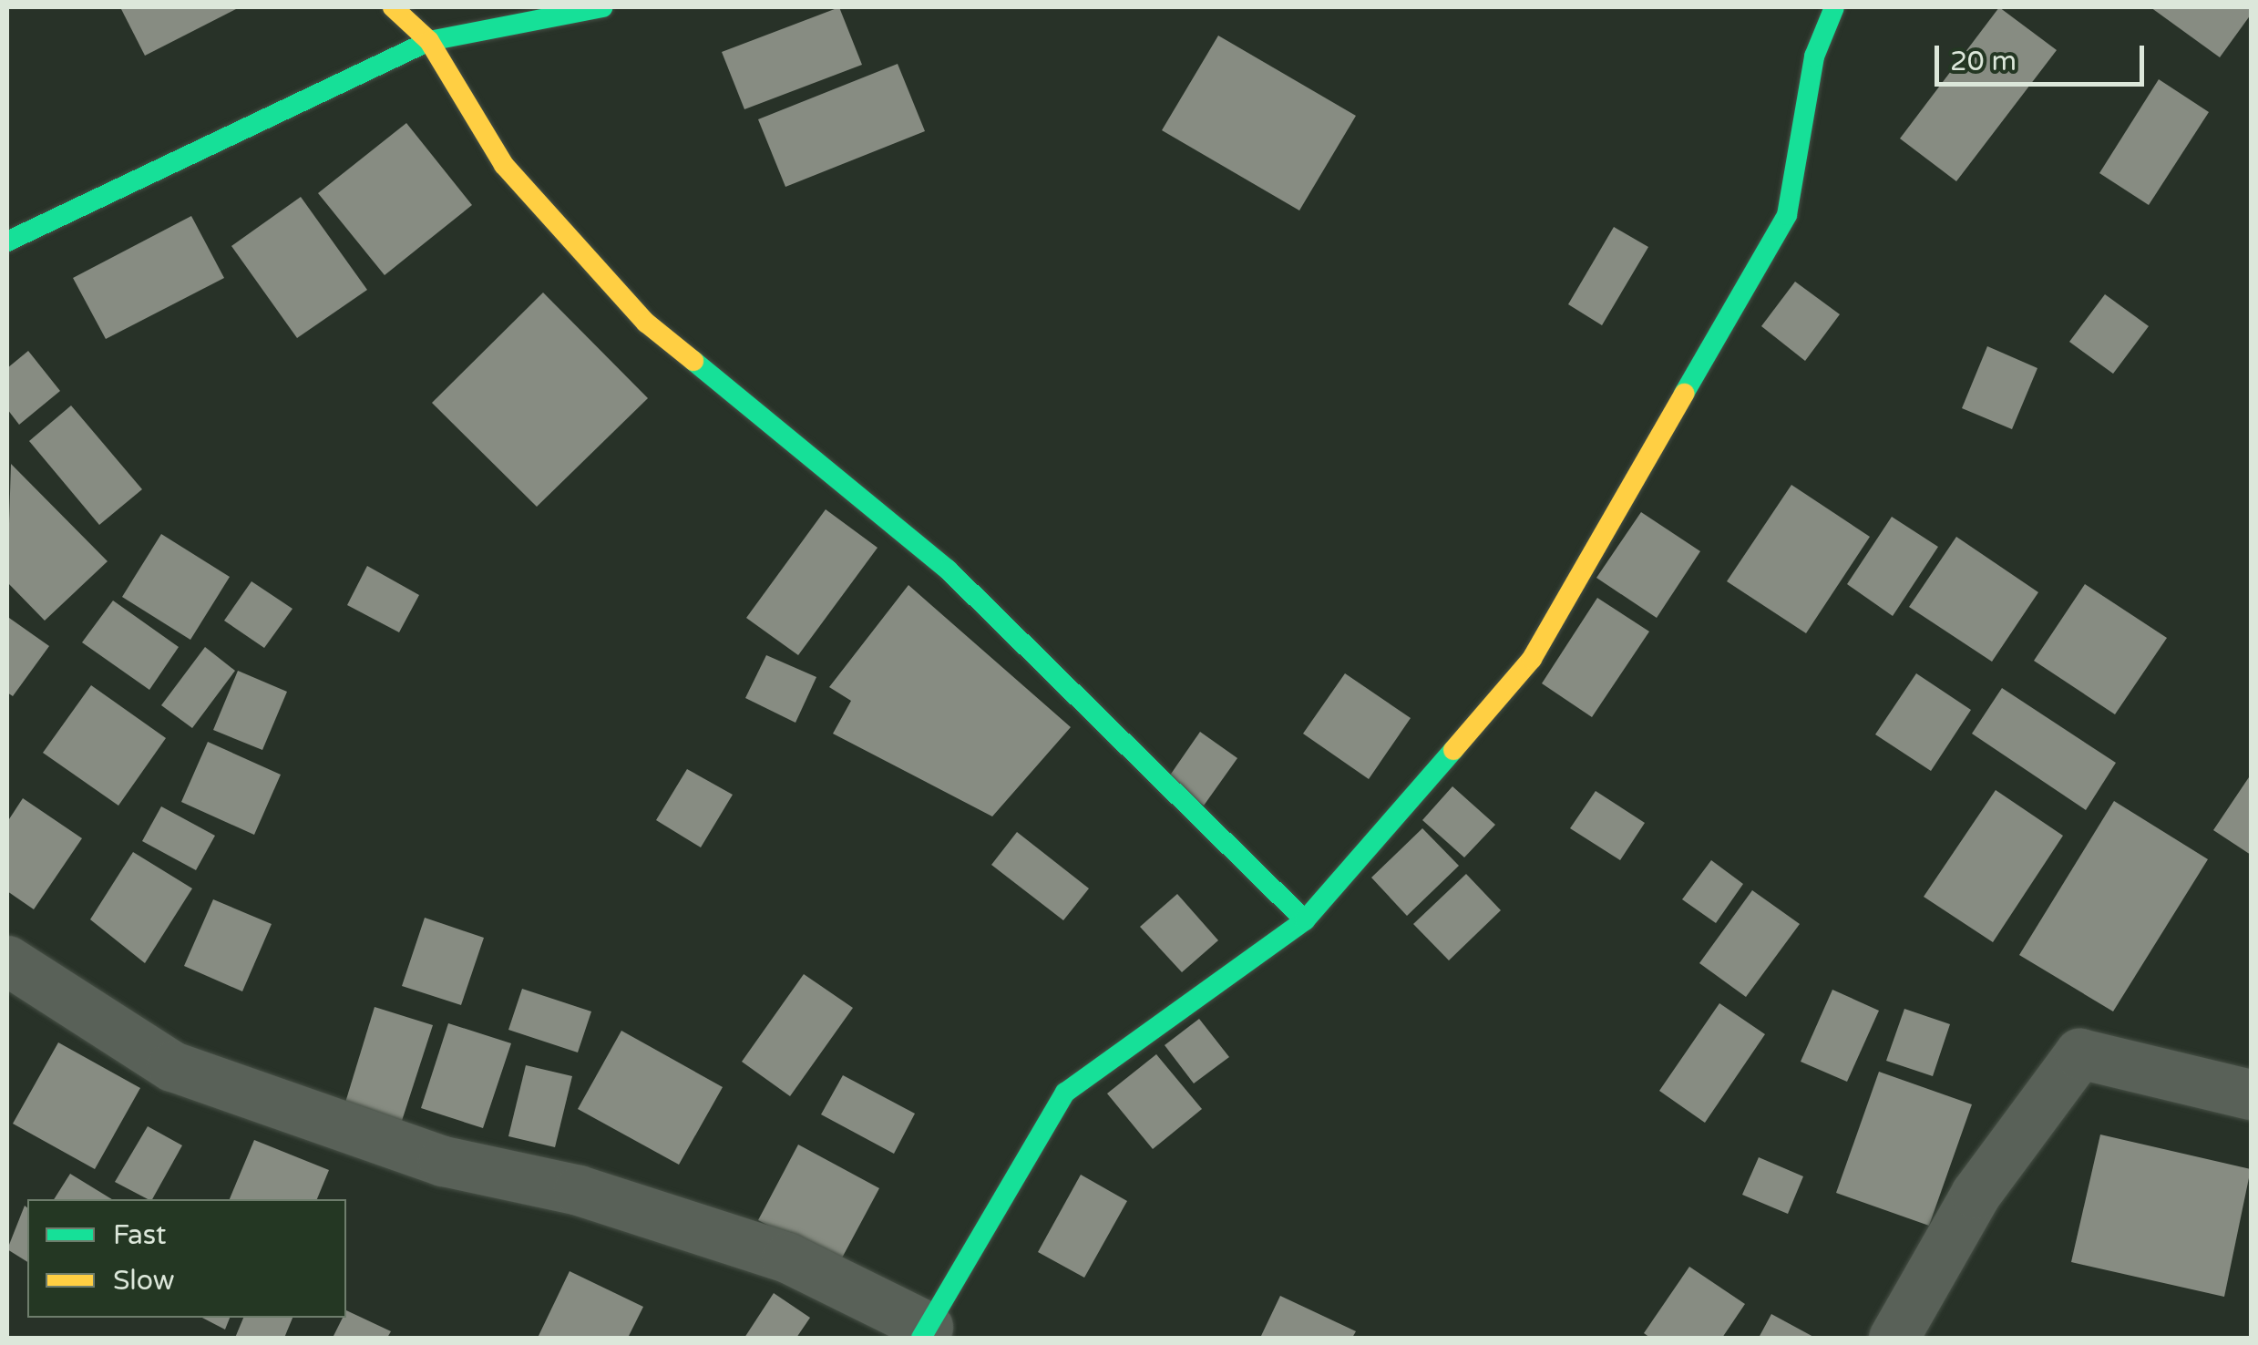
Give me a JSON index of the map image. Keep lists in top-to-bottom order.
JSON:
{
  "legend": ["Fast", "Slow"],
  "scale_bar": "20 m"
}
